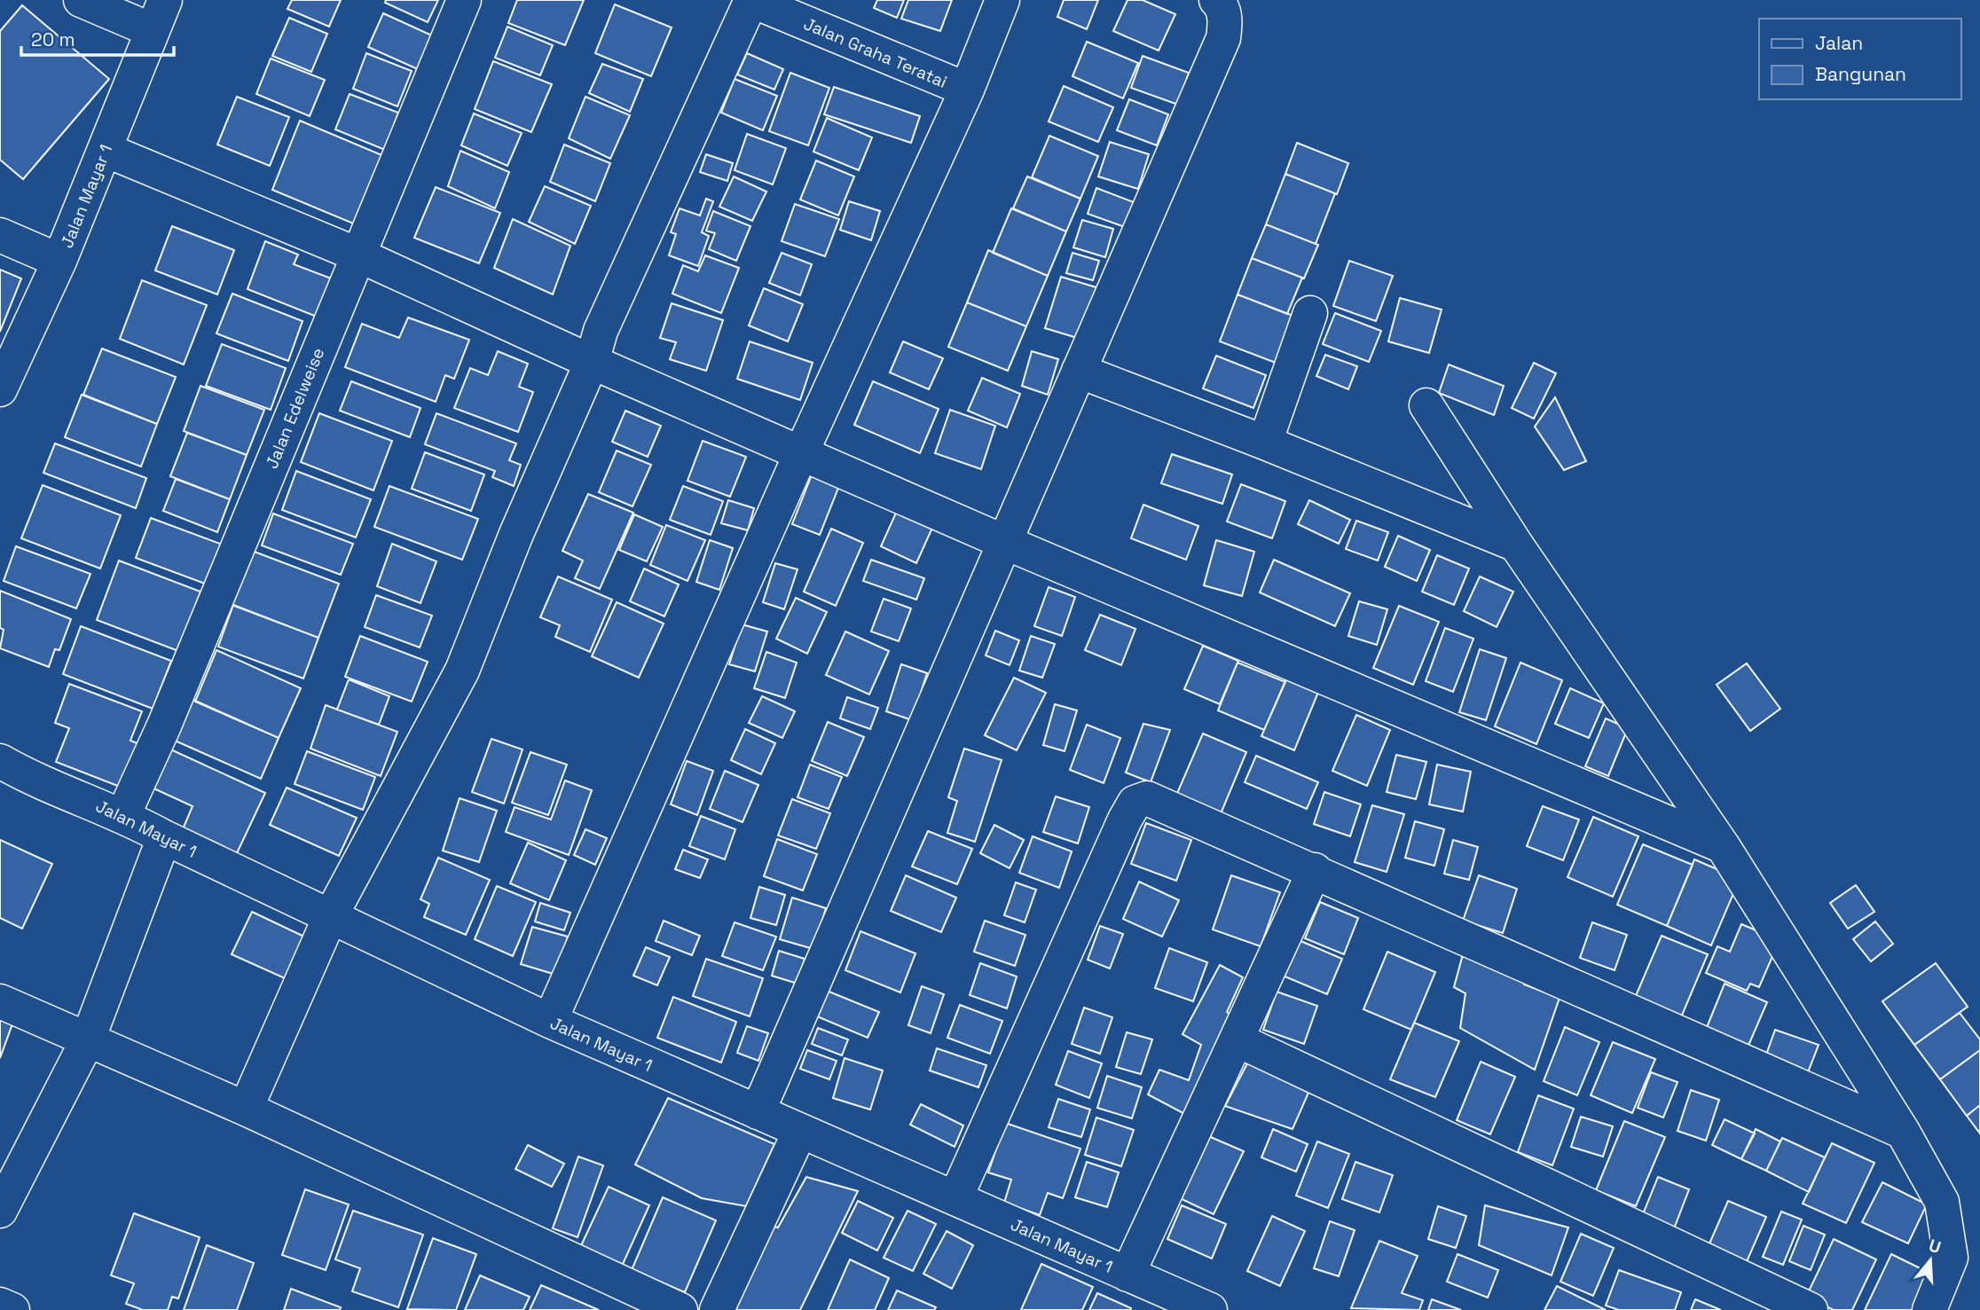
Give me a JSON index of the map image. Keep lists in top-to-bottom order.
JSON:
{
  "streets": {
    "street": ["Jalan Graha Teratai", "Jalan Mayar 1", "Jalan Edelweise"]
  },
  "crossings": [
    ["Jalan Mayar 1", "Jalan Edelweise"]
  ],
  "legend": ["Jalan", "Bangunan"],
  "scale_bar": "20 m",
  "north": "top"
}
